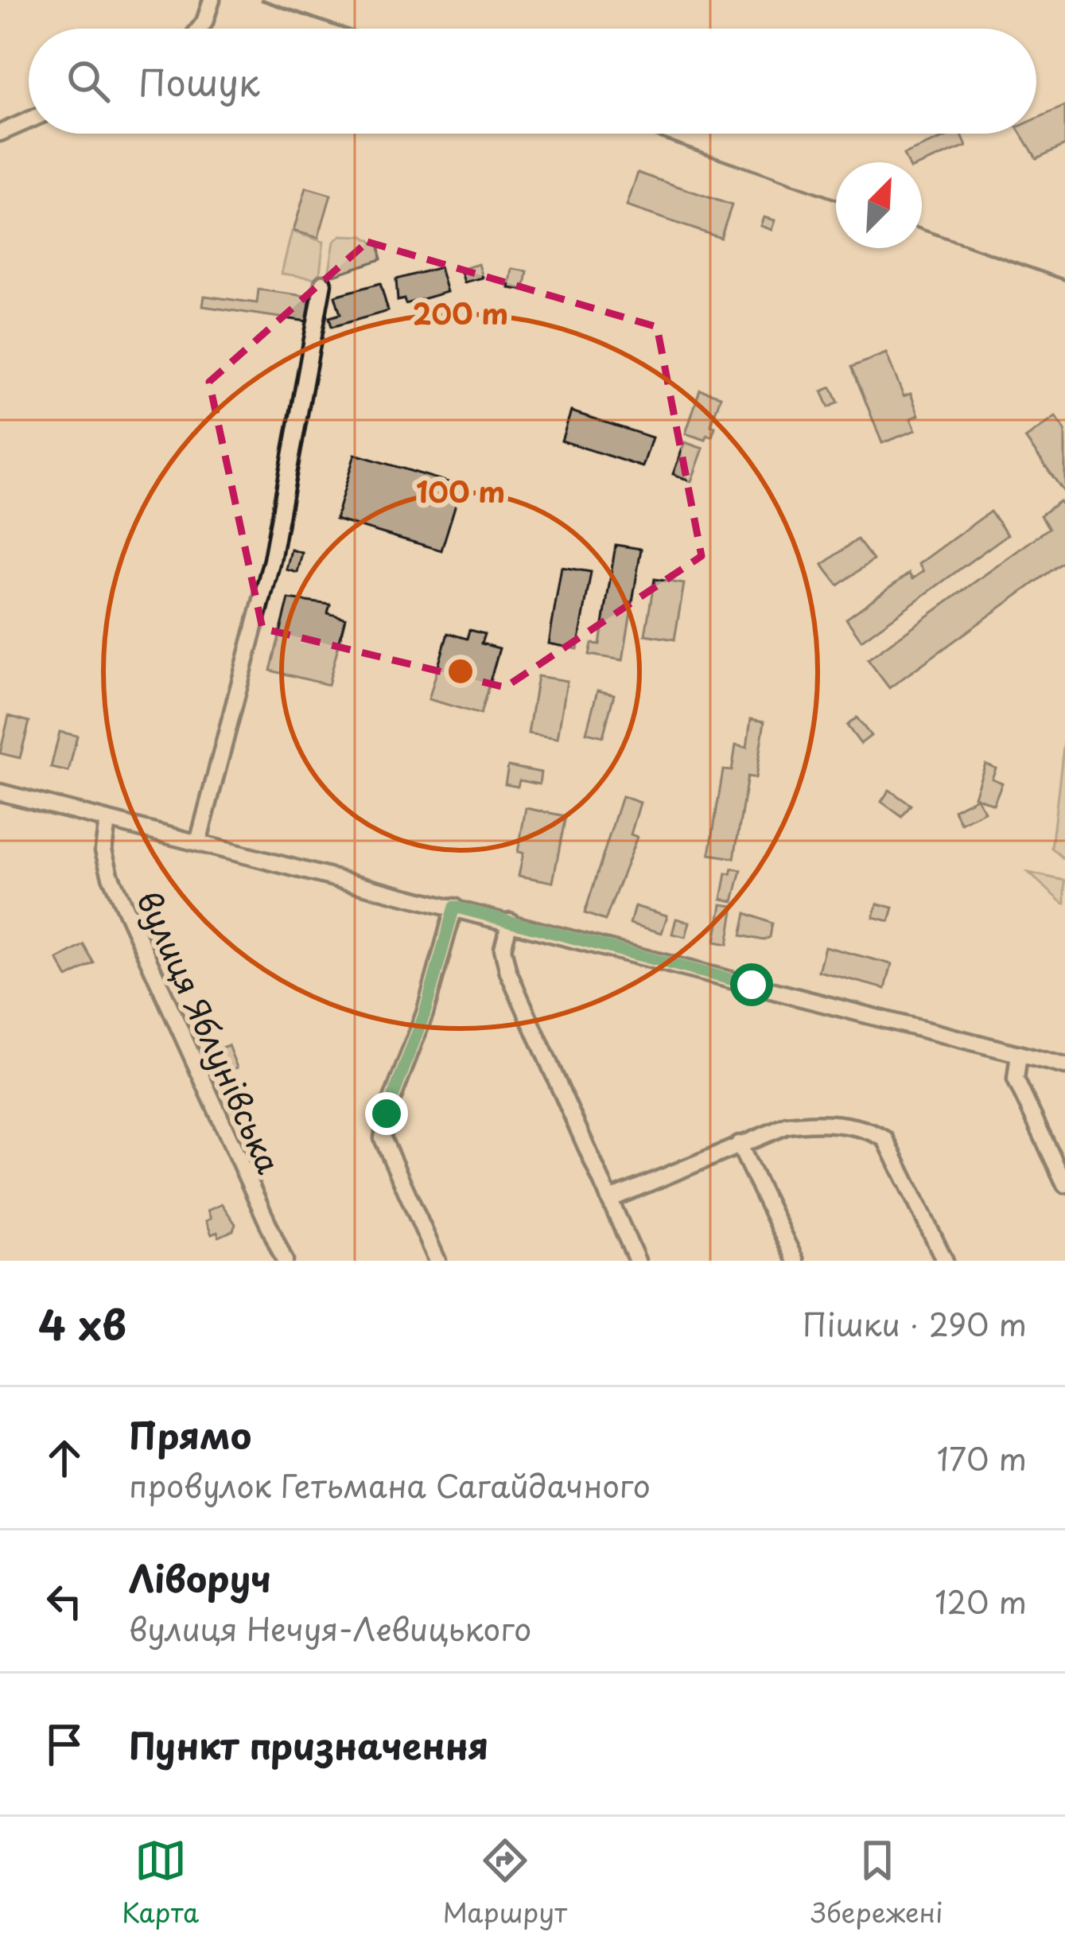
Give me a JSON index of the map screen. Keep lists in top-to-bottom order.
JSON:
{
  "streets": {
    "street": ["вулиця Яблунівська"]
  },
  "north": "top right",
  "page": {
    "search": "Пошук",
    "heading": ["4 хв", "Пішки · 290 m"],
    "list": [
      ["Прямо", "провулок Гетьмана Сагайдачного", "170 m"],
      ["Ліворуч", "вулиця Нечуя-Левицького", "120 m"],
      "Пункт призначення"
    ],
    "nav": ["Карта", "Маршрут", "Збережені"]
  },
  "rings": ["200 m", "100 m"]
}
